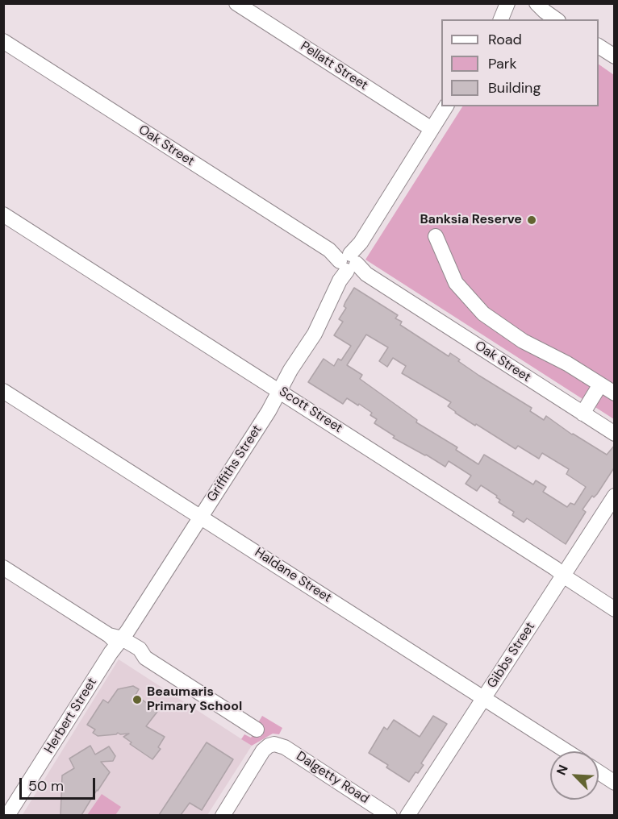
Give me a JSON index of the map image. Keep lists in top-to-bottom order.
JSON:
{
  "streets": {
    "street": [
      "Pellatt Street",
      "Oak Street",
      "Scott Street",
      "Griffiths Street",
      "Haldane Street",
      "Gibbs Street",
      "Herbert Street",
      "Dalgetty Road"
    ]
  },
  "crossings": [
    ["Pellatt Street", "Griffiths Street"],
    ["Oak Street", "Griffiths Street"],
    ["Scott Street", "Griffiths Street"],
    ["Scott Street", "Gibbs Street"],
    ["Griffiths Street", "Haldane Street"],
    ["Griffiths Street", "Herbert Street"],
    ["Haldane Street", "Gibbs Street"]
  ],
  "places": ["Banksia Reserve", "Beaumaris Primary School"],
  "legend": ["Road", "Park", "Building"],
  "scale_bar": "50 m",
  "north": "top left"
}
